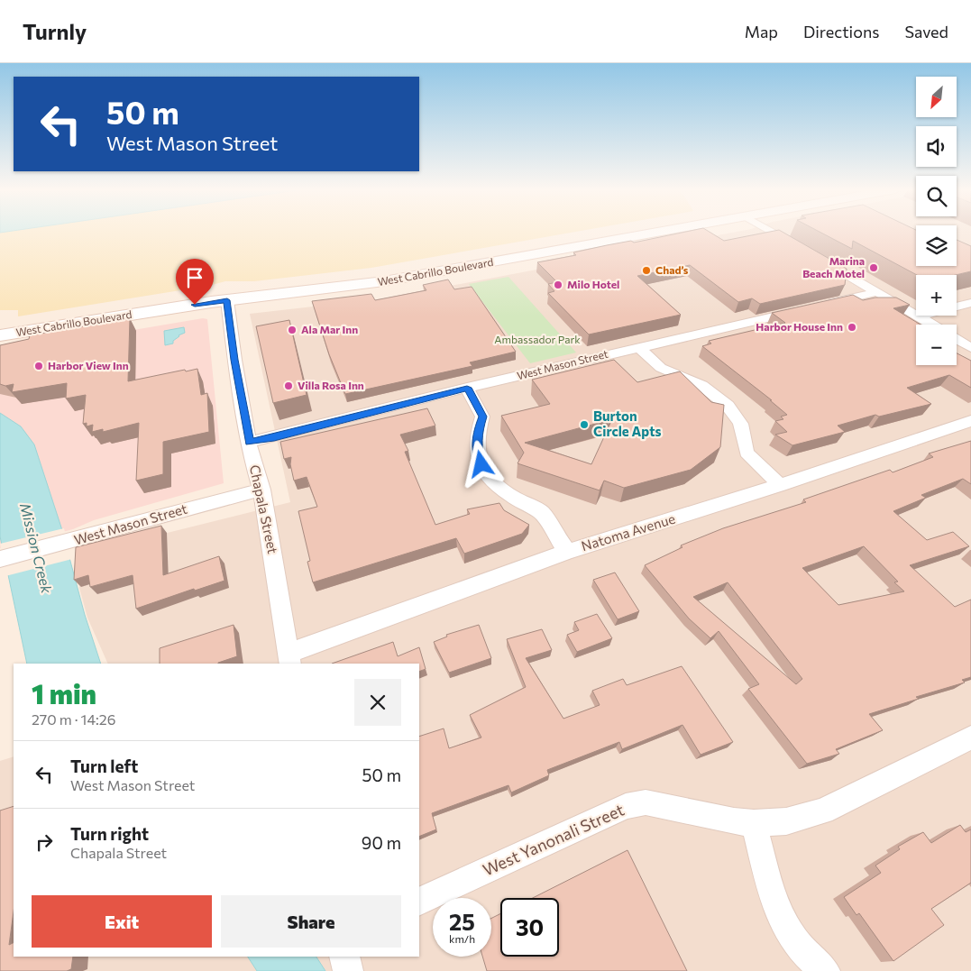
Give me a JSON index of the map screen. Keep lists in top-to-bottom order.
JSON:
{
  "streets": {
    "main road": ["West Cabrillo Boulevard"],
    "street": [
      "West Mason Street",
      "Chapala Street",
      "Natoma Avenue",
      "West Yanonali Street"
    ]
  },
  "crossings": [
    ["West Cabrillo Boulevard", "Chapala Street"],
    ["West Mason Street", "Chapala Street"],
    ["Chapala Street", "Natoma Avenue"]
  ],
  "water": ["Mission Creek"],
  "parks": ["Ambassador Park"],
  "places": [
    "Marina Beach Motel",
    "Chad’s",
    "Milo Hotel",
    "Harbor House Inn",
    "Ala Mar Inn",
    "Harbor View Inn",
    "Villa Rosa Inn",
    "Burton Circle Apts"
  ],
  "north": "bottom left",
  "page": {
    "header": "Turnly",
    "nav": ["Map", "Directions", "Saved"],
    "map_buttons": ["+", "−"],
    "turn": ["50 m", "West Mason Street"],
    "heading": ["1 min", "270 m · 14:26"],
    "list": [
      {
        "name": "Turn left",
        "note": "West Mason Street",
        "value": "50 m"
      },
      {
        "name": "Turn right",
        "note": "Chapala Street",
        "value": "90 m"
      }
    ],
    "buttons": ["Exit", "Share"],
    "speed": "25 km/h",
    "limit": "30"
  }
}
